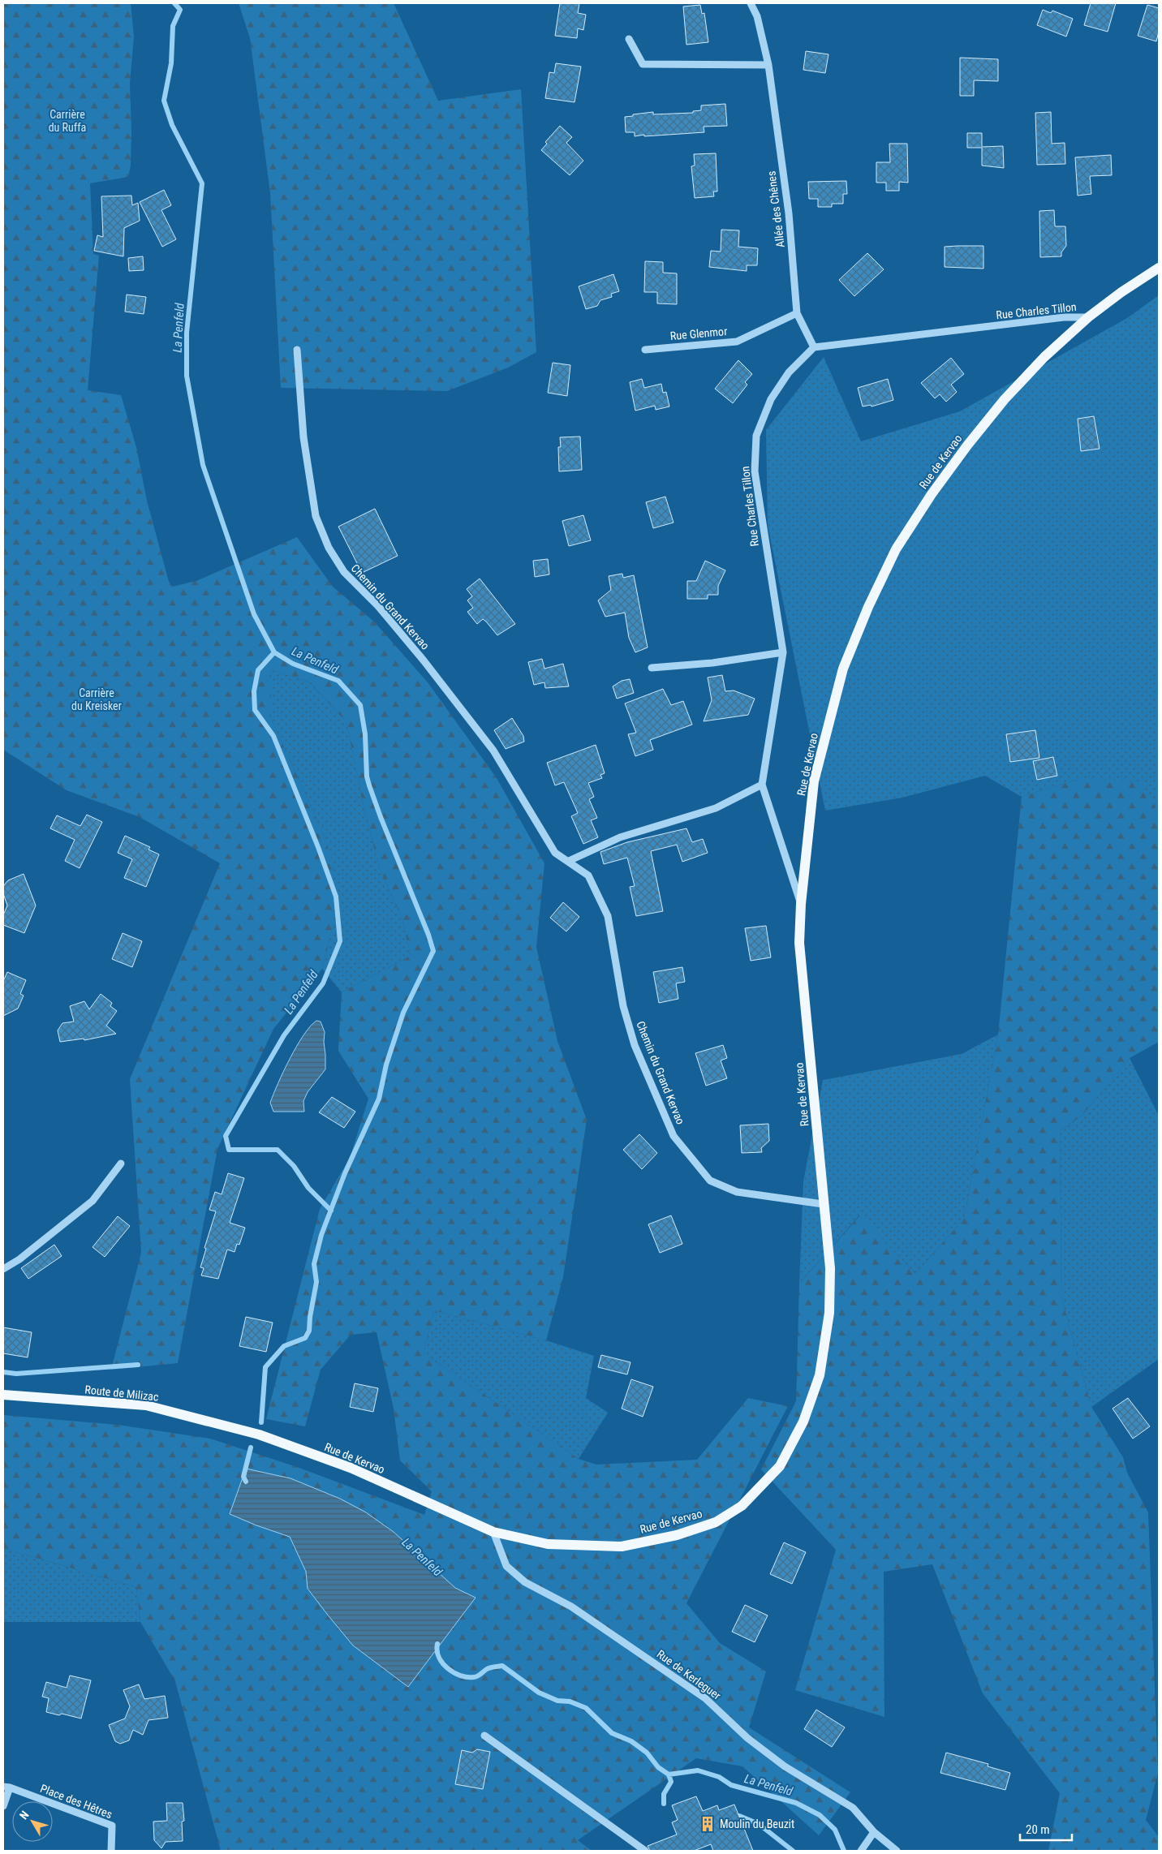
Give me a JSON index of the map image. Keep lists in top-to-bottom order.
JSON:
{
  "streets": {
    "main road": ["Rue de Kervao", "Route de Milizac"],
    "street": [
      "Allée des Chênes",
      "Rue Charles Tillon",
      "Rue Glenmor",
      "Chemin du Grand Kervao",
      "Rue de Kerleguer",
      "Place des Hêtres"
    ]
  },
  "crossings": [
    ["Allée des Chênes", "Rue Charles Tillon"],
    ["Allée des Chênes", "Rue Glenmor"],
    ["Rue Charles Tillon", "Rue de Kervao"],
    ["Rue de Kervao", "Chemin du Grand Kervao"],
    ["Rue de Kervao", "Route de Milizac"],
    ["Rue de Kervao", "Rue de Kerleguer"]
  ],
  "water": ["La Penfeld"],
  "parks": ["Carrière du Ruffa", "Carrière du Kreisker"],
  "places": {
    "building": ["Moulin du Beuzit"]
  },
  "scale_bar": "20 m",
  "north": "top left"
}
